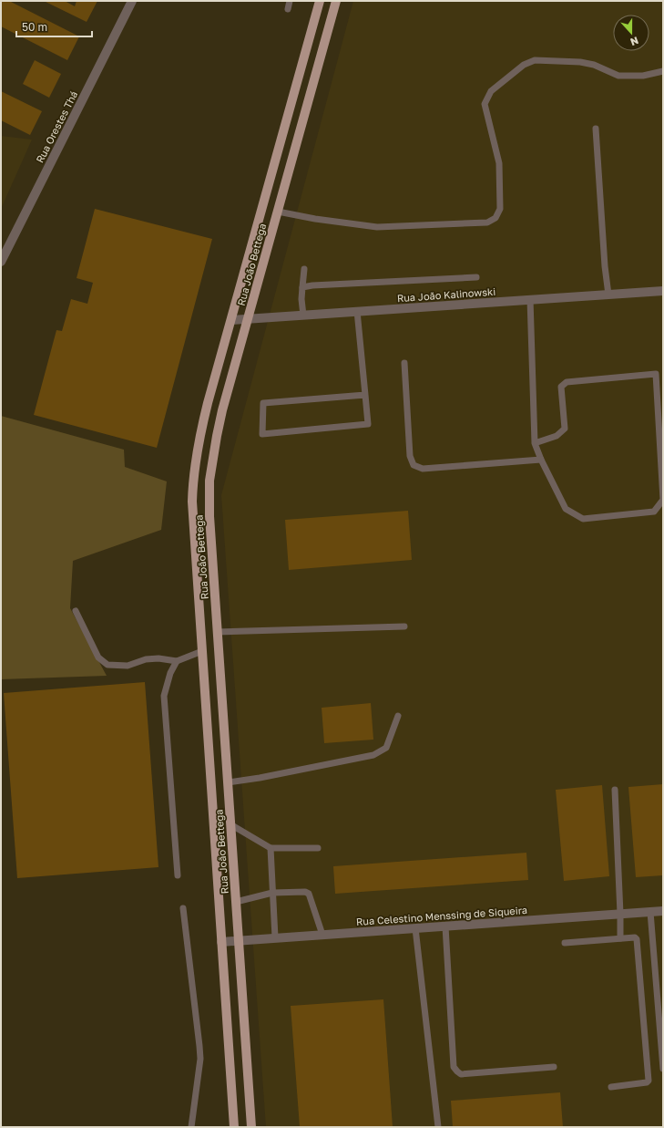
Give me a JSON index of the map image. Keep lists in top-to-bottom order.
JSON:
{
  "streets": {
    "main road": ["Rua João Bettega"],
    "street": ["Rua Orestes Thá", "Rua João Kalinowski", "Rua Celestino Menssing de Siqueira"]
  },
  "crossings": [
    ["Rua João Bettega", "Rua João Kalinowski"],
    ["Rua João Bettega", "Rua Celestino Menssing de Siqueira"]
  ],
  "scale_bar": "50 m",
  "north": "bottom"
}
